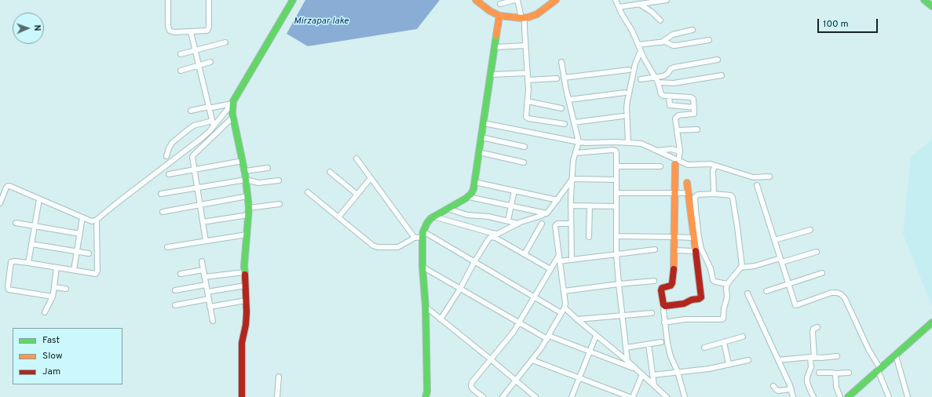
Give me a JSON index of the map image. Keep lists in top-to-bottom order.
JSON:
{
  "water": ["Mirzapar lake"],
  "legend": ["Fast", "Slow", "Jam"],
  "scale_bar": "100 m",
  "north": "right"
}
